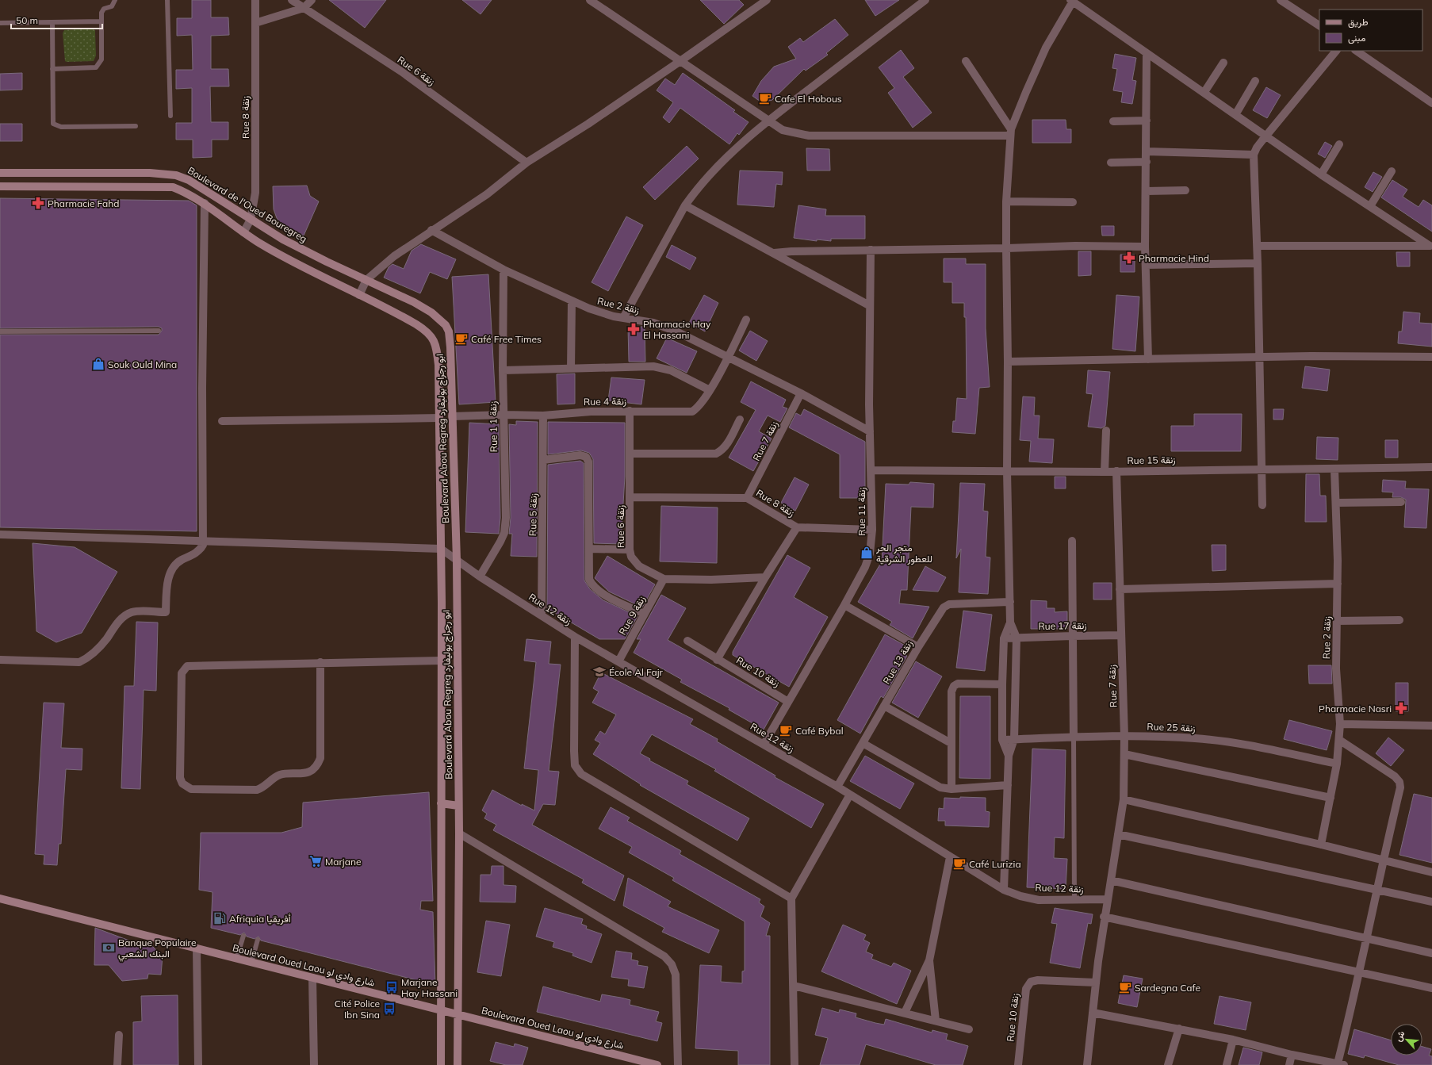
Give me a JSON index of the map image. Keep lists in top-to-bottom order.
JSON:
{
  "streets": {
    "main road": ["Boulevard de l'Oued Bouregreg", "Boulevard Abou Regreg ابو رجراج بوليفارد", "Boulevard Oued Laou شارع وادي لو"],
    "street": [
      "Rue 6 زنقة",
      "Rue 8 زنقة",
      "Rue 2 زنقة",
      "Rue 4 زنقة",
      "Rue 1 زنقة 1",
      "Rue 7 زنقة",
      "Rue 15 زنقة",
      "Rue 11 زنقة",
      "Rue 5 زنقة",
      "Rue 12 زنقة",
      "Rue 9 زنقة",
      "Rue 17 زنقة",
      "Rue 13 زنقة",
      "Rue 10 زنقة",
      "Rue 25 زنقة"
    ]
  },
  "crossings": [
    ["Rue 6 زنقة", "Rue 8 زنقة"],
    ["Rue 6 زنقة", "Rue 4 زنقة"],
    ["Rue 6 زنقة", "Rue 9 زنقة"],
    ["Rue 8 زنقة", "Boulevard de l'Oued Bouregreg"],
    ["Rue 8 زنقة", "Rue 7 زنقة"],
    ["Rue 8 زنقة", "Rue 11 زنقة"],
    ["Boulevard de l'Oued Bouregreg", "Boulevard Abou Regreg ابو رجراج بوليفارد"],
    ["Rue 2 زنقة", "Rue 4 زنقة"],
    ["Rue 2 زنقة", "Rue 1 زنقة 1"],
    ["Rue 2 زنقة", "Rue 7 زنقة"],
    ["Rue 2 زنقة", "Rue 15 زنقة"],
    ["Rue 2 زنقة", "Rue 11 زنقة"],
    ["Rue 2 زنقة", "Rue 25 زنقة"],
    ["Rue 4 زنقة", "Rue 1 زنقة 1"],
    ["Rue 4 زنقة", "Boulevard Abou Regreg ابو رجراج بوليفارد"],
    ["Rue 4 زنقة", "Rue 5 زنقة"],
    ["Rue 1 زنقة 1", "Rue 12 زنقة"],
    ["Boulevard Abou Regreg ابو رجراج بوليفارد", "Rue 12 زنقة"],
    ["Boulevard Abou Regreg ابو رجراج بوليفارد", "Boulevard Oued Laou شارع وادي لو"],
    ["Rue 7 زنقة", "Rue 15 زنقة"],
    ["Rue 7 زنقة", "Rue 12 زنقة"],
    ["Rue 7 زنقة", "Rue 17 زنقة"],
    ["Rue 7 زنقة", "Rue 10 زنقة"],
    ["Rue 7 زنقة", "Rue 25 زنقة"],
    ["Rue 15 زنقة", "Rue 11 زنقة"],
    ["Rue 11 زنقة", "Rue 12 زنقة"],
    ["Rue 11 زنقة", "Rue 10 زنقة"],
    ["Rue 5 زنقة", "Rue 12 زنقة"],
    ["Rue 12 زنقة", "Rue 9 زنقة"],
    ["Rue 12 زنقة", "Rue 13 زنقة"]
  ],
  "places": {
    "cafe": [
      "Cafe El Hobous",
      "Café Free Times",
      "Café Bybal",
      "Café Lurizia",
      "Sardegna Cafe"
    ],
    "pharmacy": [
      "Pharmacie Fahd",
      "Pharmacie Hind",
      "Pharmacie Hay El Hassani",
      "Pharmacie Nasri"
    ],
    "shop": ["Souk Ould Mina", "متجر الحر للعطور الشرقية"],
    "school or university": ["École Al Fajr"],
    "supermarket": ["Marjane"],
    "fuel station": ["Afriquia أفريقيا"],
    "bank": ["Banque Populaire البنك الشعبي"],
    "bus stop": ["Marjane Hay Hassani", "Cité Police Ibn Sina"]
  },
  "legend": ["طريق", "مبنى"],
  "scale_bar": "50 m",
  "north": "top left"
}
